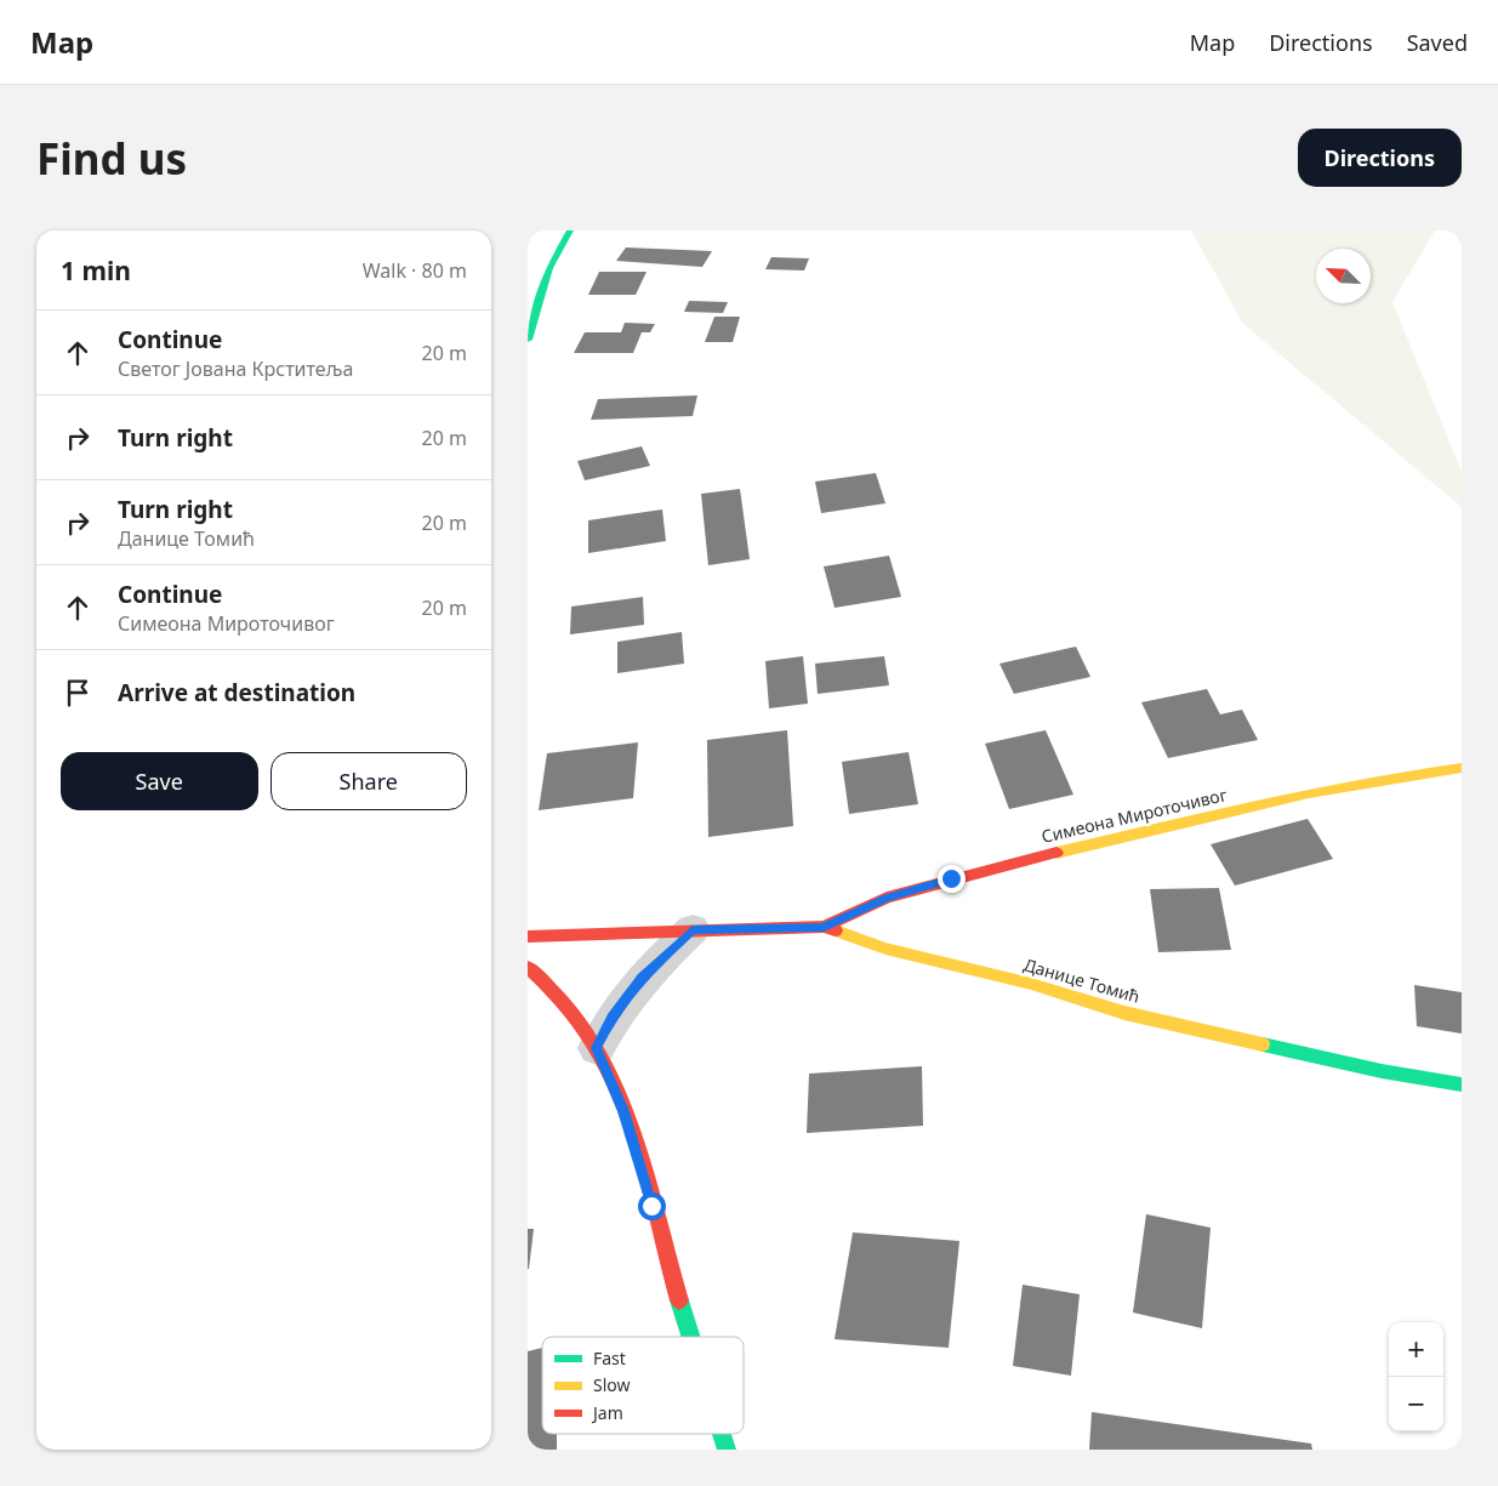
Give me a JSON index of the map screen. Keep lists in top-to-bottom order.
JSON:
{
  "streets": {
    "street": ["Симеона Мироточивог", "Данице Томић"]
  },
  "crossings": [
    ["Симеона Мироточивог", "Данице Томић"]
  ],
  "legend": ["Fast", "Slow", "Jam"],
  "north": "top left",
  "page": {
    "header": "Map",
    "nav": ["Map", "Directions", "Saved"],
    "buttons": [
      "Directions",
      ["Save", "Share"]
    ],
    "title": "Find us",
    "heading": ["1 min", "Walk · 80 m"],
    "list": [
      ["Continue", "Светог Јована Крститеља", "20 m"],
      ["Turn right", "20 m"],
      ["Turn right", "Данице Томић", "20 m"],
      ["Continue", "Симеона Мироточивог", "20 m"],
      "Arrive at destination"
    ],
    "map_buttons": ["+", "−"]
  }
}
